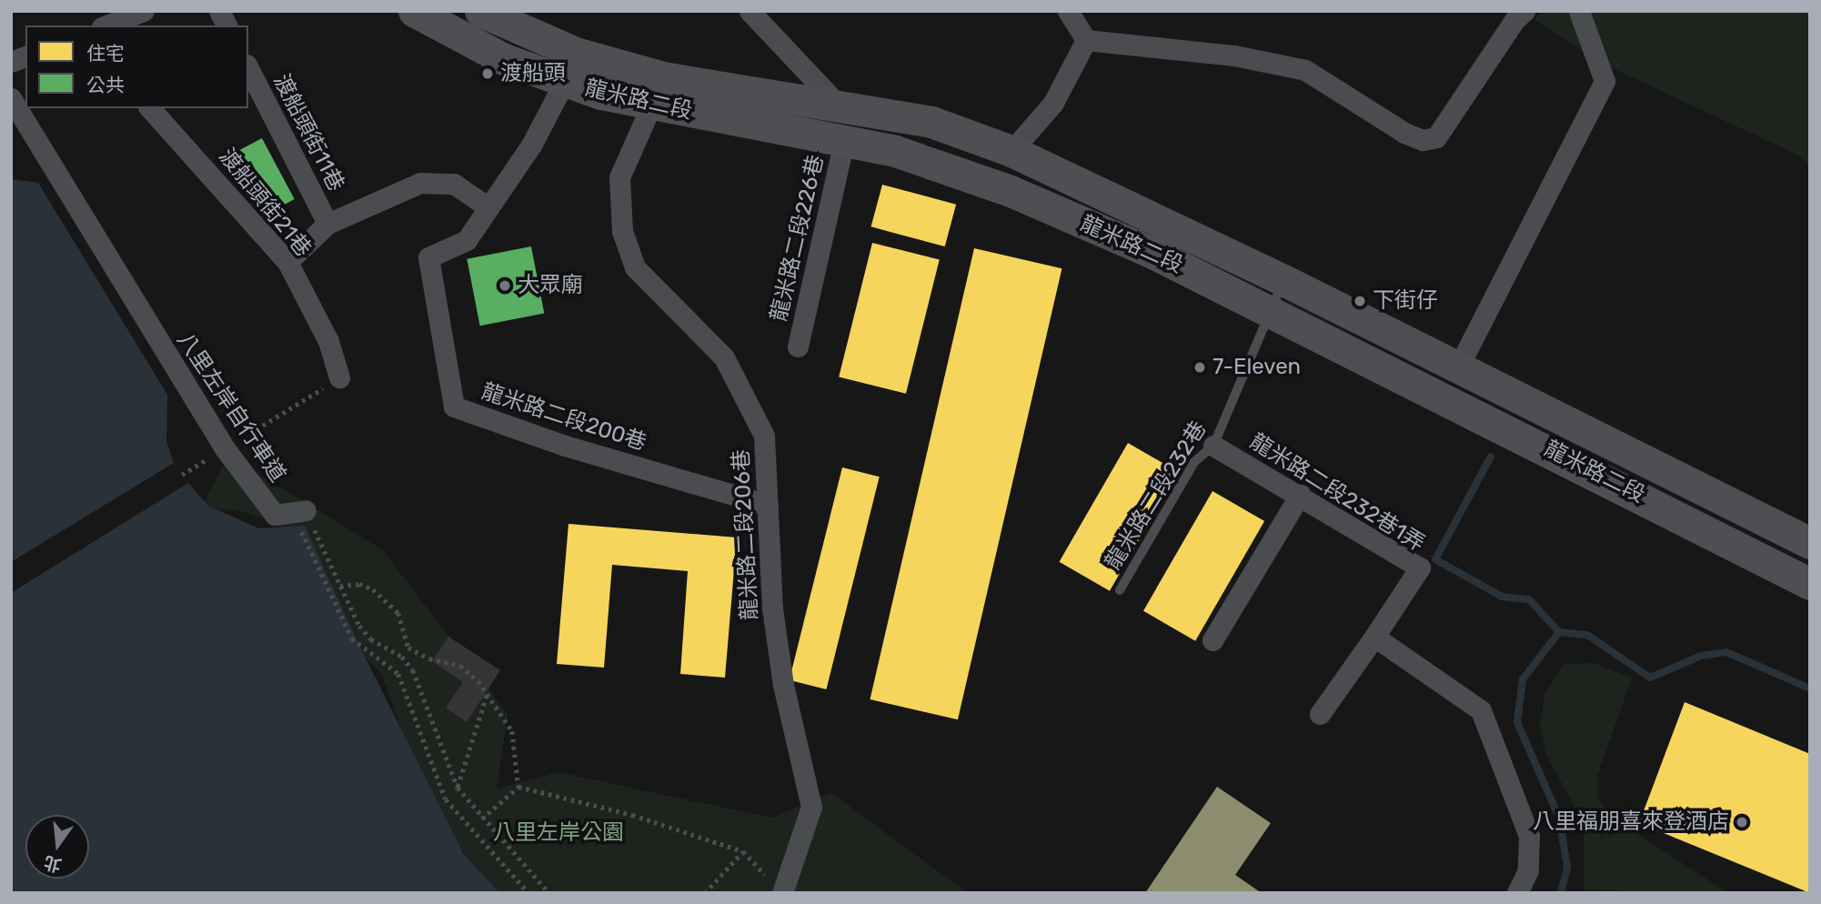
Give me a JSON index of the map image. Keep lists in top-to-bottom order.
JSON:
{
  "streets": {
    "main road": ["龍米路二段"],
    "street": [
      "渡船頭街11巷",
      "渡船頭街21巷",
      "龍米路二段226巷",
      "八里左岸自行車道",
      "龍米路二段200巷",
      "龍米路二段232巷1弄",
      "龍米路二段206巷"
    ],
    "lane": ["龍米路二段232巷"]
  },
  "crossings": [
    ["龍米路二段", "龍米路二段226巷"],
    ["龍米路二段", "龍米路二段200巷"],
    ["龍米路二段", "龍米路二段232巷"],
    ["龍米路二段", "龍米路二段206巷"],
    ["龍米路二段200巷", "龍米路二段206巷"],
    ["龍米路二段232巷1弄", "龍米路二段232巷"]
  ],
  "parks": ["八里左岸公園"],
  "places": [
    "渡船頭",
    "大眾廟",
    "下街仔",
    "7-Eleven",
    "八里福朋喜來登酒店"
  ],
  "legend": ["住宅", "公共"],
  "north": "bottom"
}
